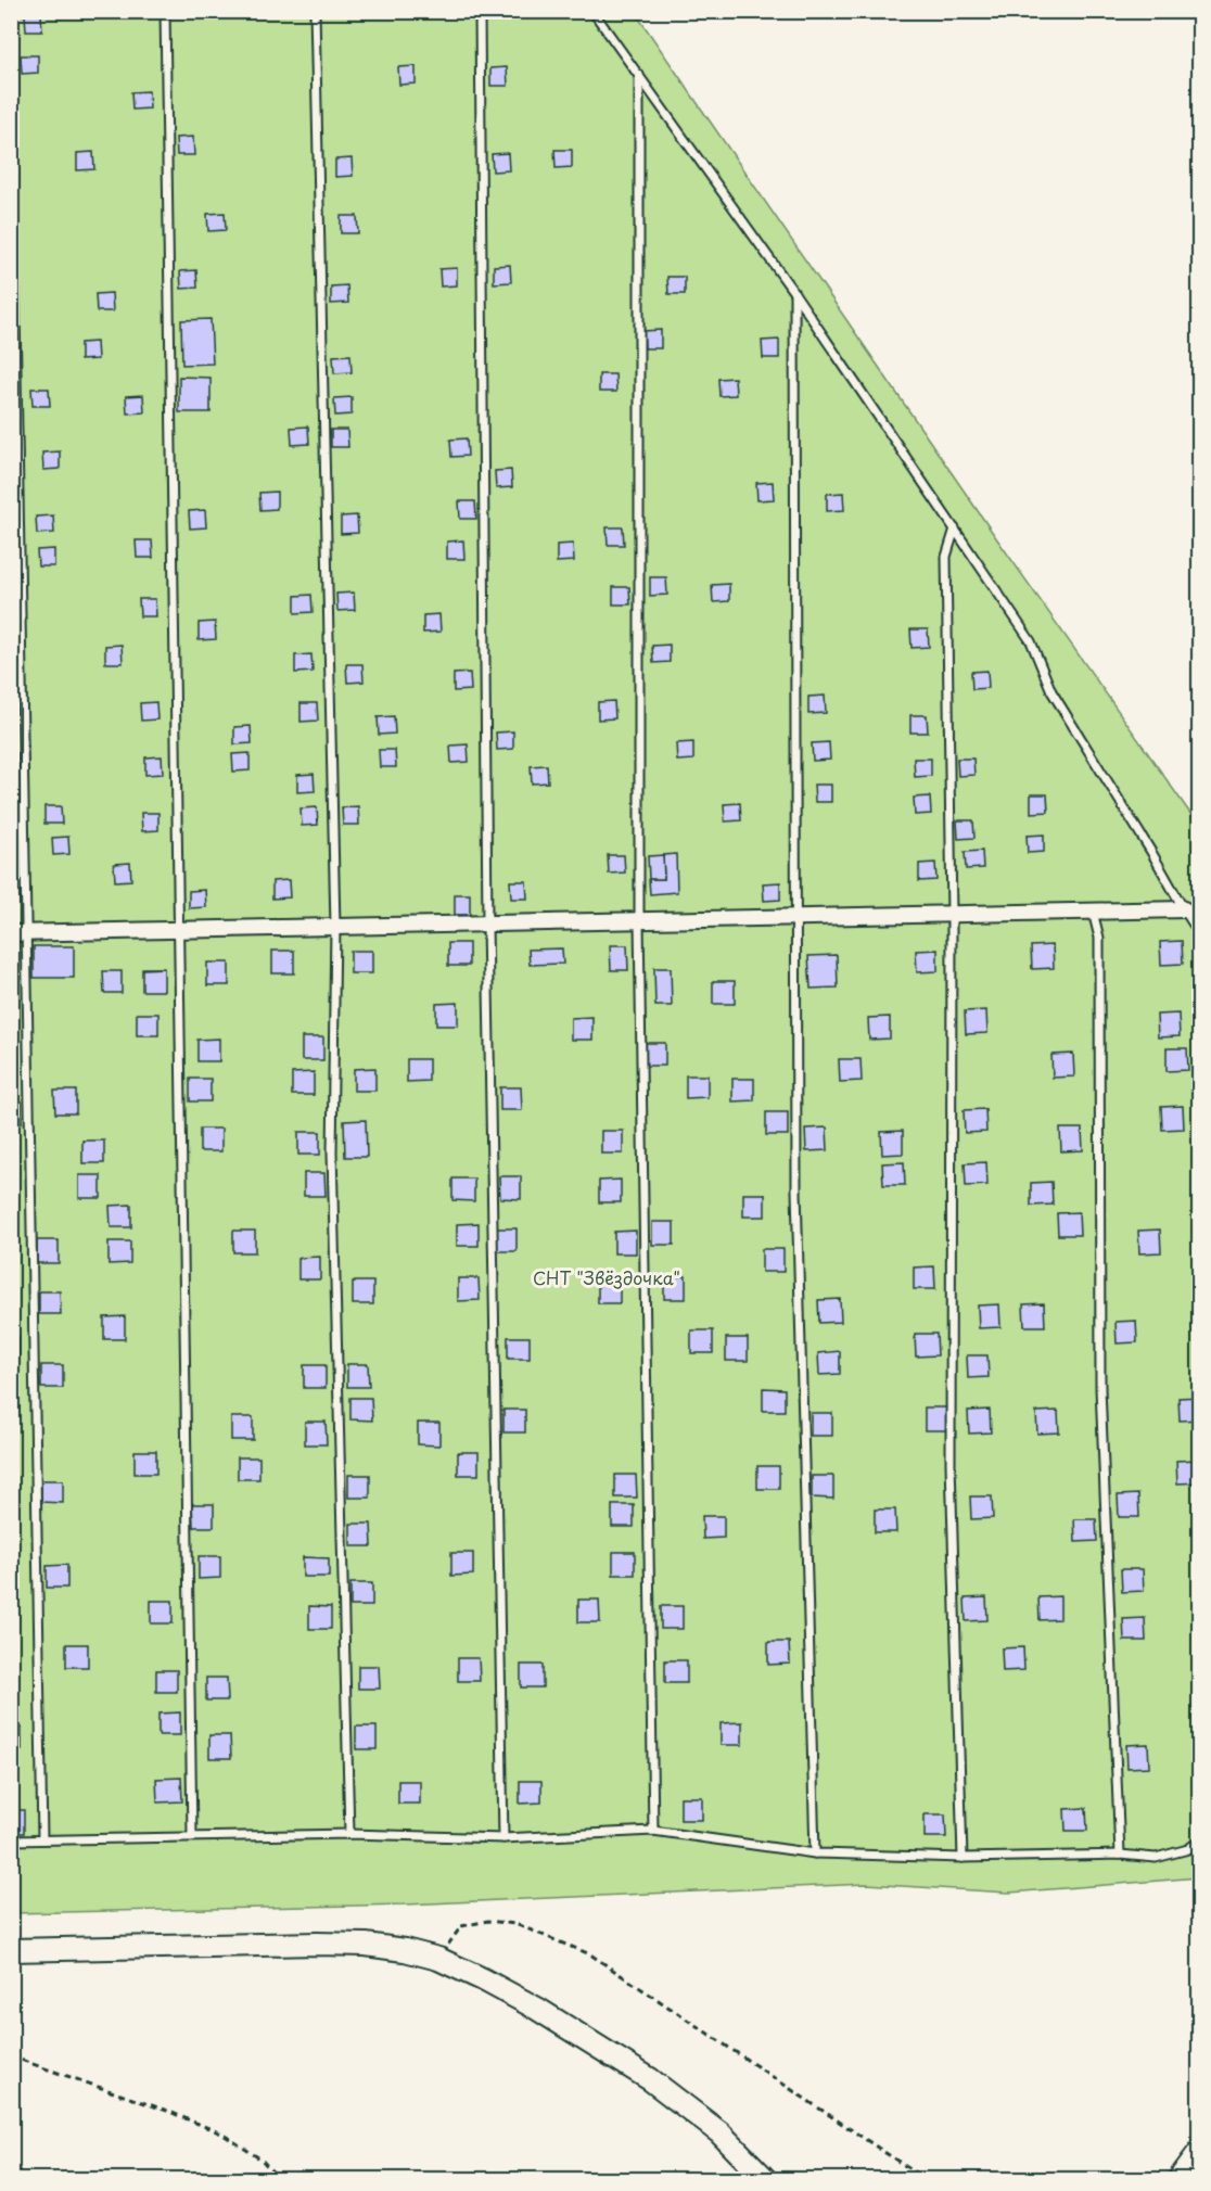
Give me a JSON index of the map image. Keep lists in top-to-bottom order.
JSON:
{
  "parks": ["СНТ \"Звёздочка\""]
}
